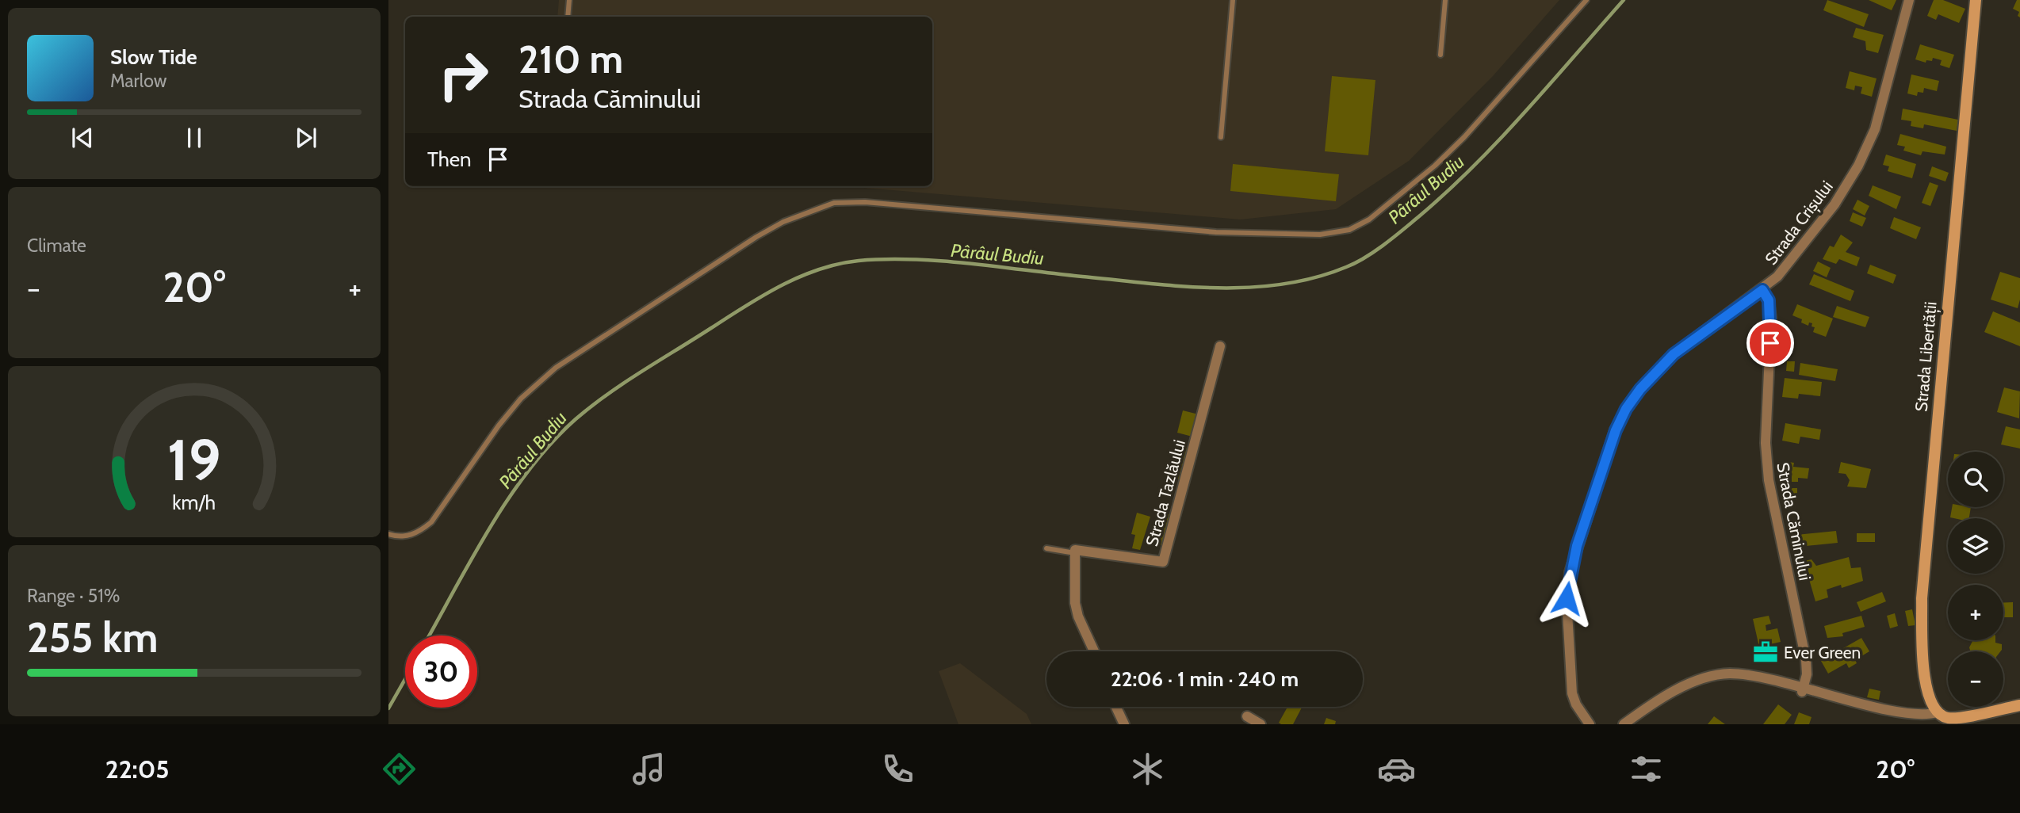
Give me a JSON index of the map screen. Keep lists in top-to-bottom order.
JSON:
{
  "streets": {
    "main road": ["Strada Libertății"],
    "street": ["Strada Crișului", "Strada Tazlăului", "Strada Căminului"]
  },
  "crossings": [
    ["Strada Crișului", "Strada Căminului"]
  ],
  "water": ["Pârâul Budiu"],
  "places": {
    "office": ["Ever Green"]
  },
  "page": {
    "turn": ["210 m", "Strada Căminului"],
    "song": ["Slow Tide", "Marlow"],
    "then": "Then",
    "tile": [
      "Climate",
      ["Range · 51%", "255 km"]
    ],
    "heat": ["−", "20°", "+"],
    "map_buttons": ["+", "−"],
    "limit": "30",
    "trip": "22:06 · 1 min · 240 m",
    "tabs": ["22:05", "20°"],
    "gauge": ["19", "km/h"]
  }
}
